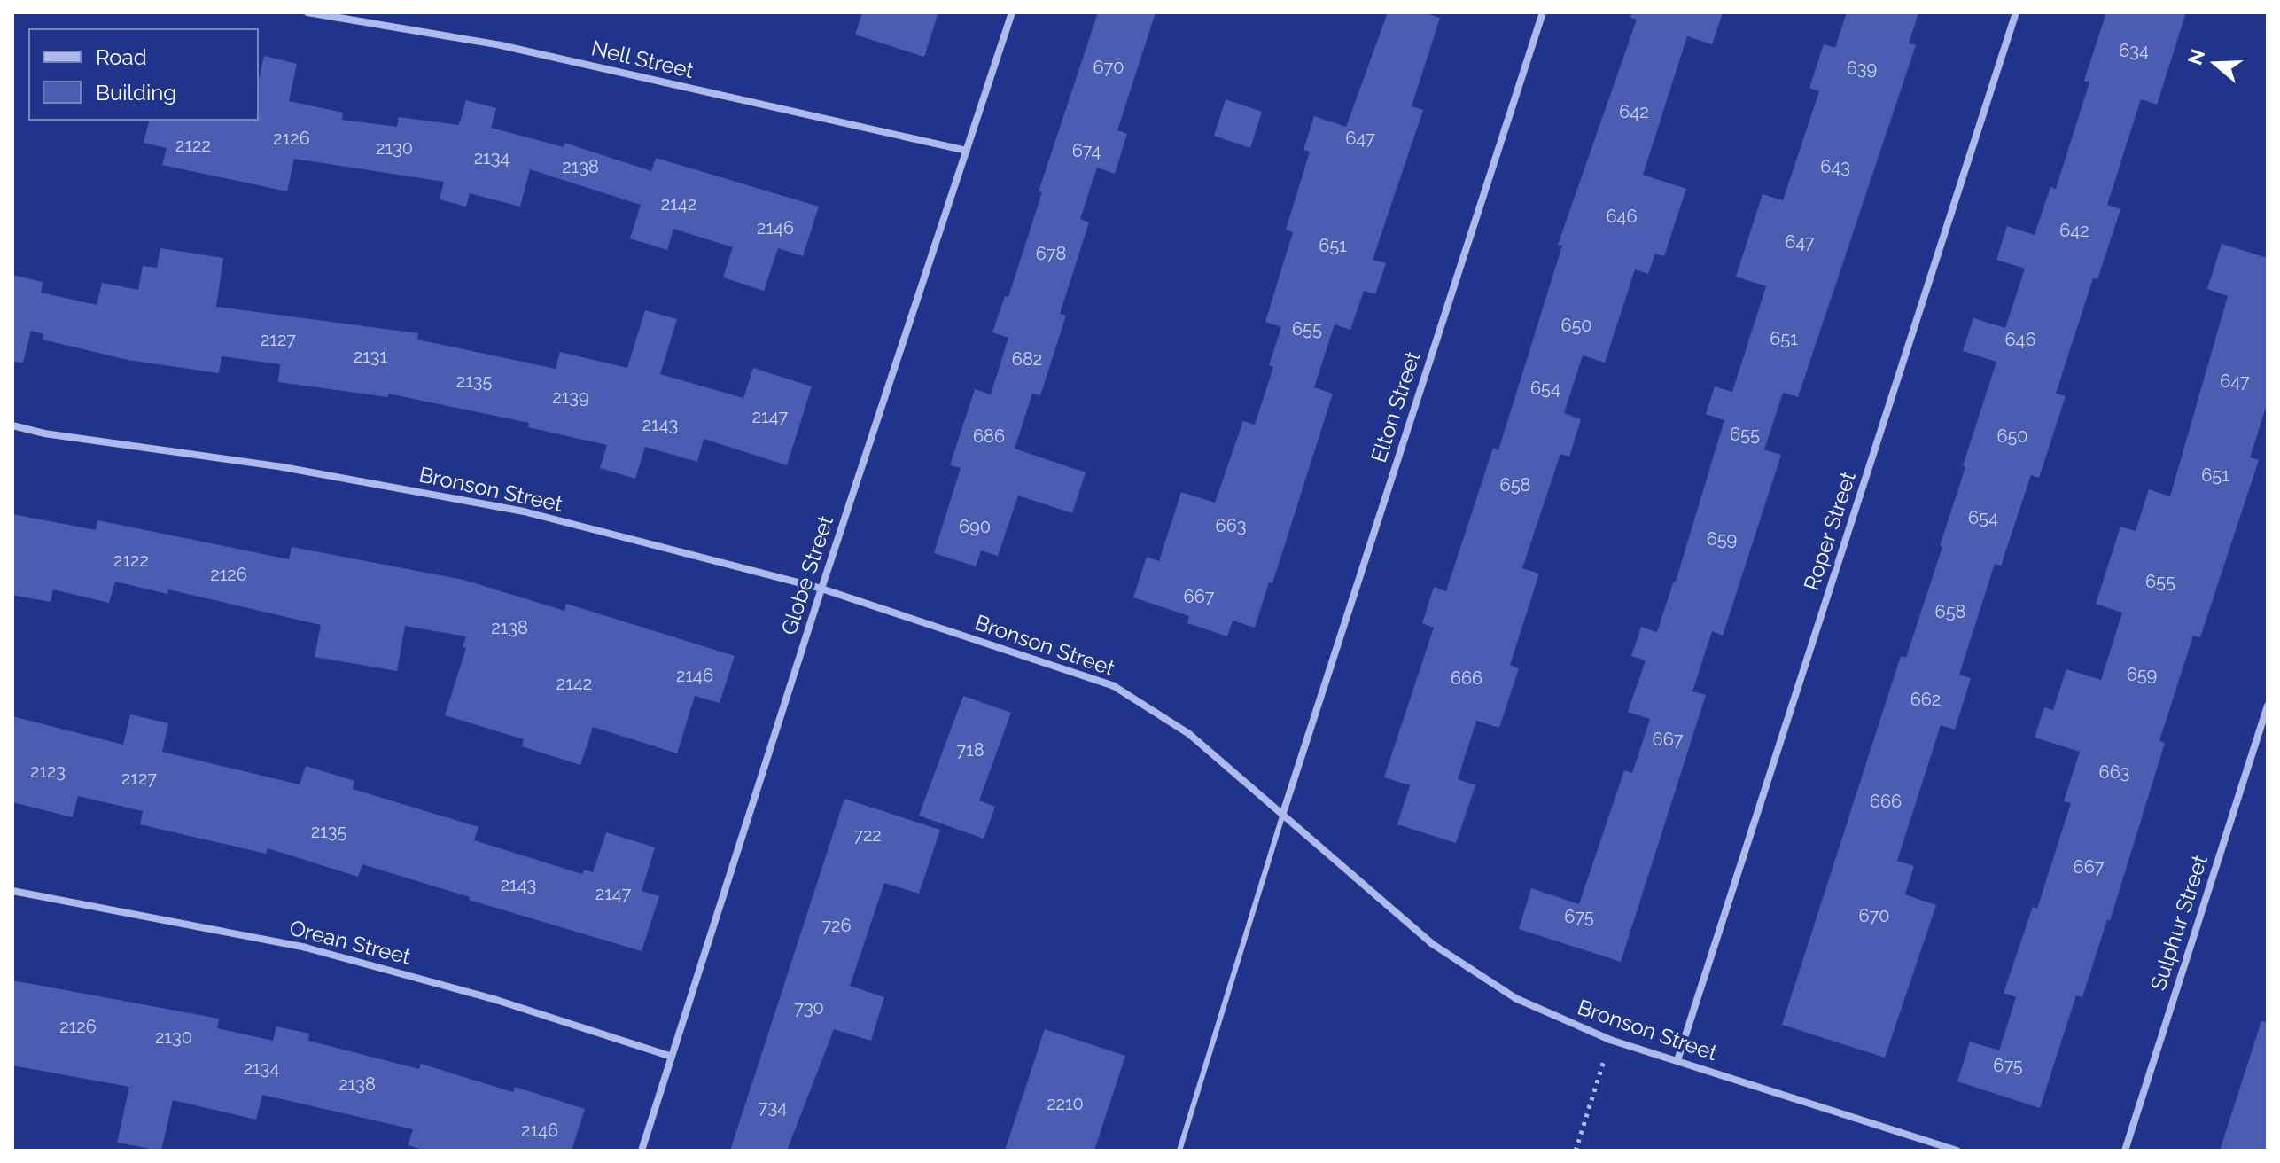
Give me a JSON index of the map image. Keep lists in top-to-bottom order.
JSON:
{
  "streets": {
    "street": [
      "Nell Street",
      "Elton Street",
      "Bronson Street",
      "Roper Street",
      "Globe Street",
      "Sulphur Street",
      "Orean Street"
    ]
  },
  "crossings": [
    ["Nell Street", "Globe Street"],
    ["Elton Street", "Bronson Street"],
    ["Bronson Street", "Roper Street"],
    ["Bronson Street", "Globe Street"],
    ["Globe Street", "Orean Street"]
  ],
  "house_numbers": [
    "634",
    "670",
    "639",
    "642",
    "2126",
    "647",
    "2122",
    "2130",
    "674",
    "2134",
    "2138",
    "643",
    "2142",
    "646",
    "2146",
    "642",
    "647",
    "651",
    "678",
    "650",
    "655",
    "651",
    "2127",
    "646",
    "2131",
    "682",
    "2135",
    "647",
    "654",
    "2139",
    "2147",
    "2143",
    "655",
    "686",
    "650",
    "651",
    "658",
    "654",
    "663",
    "690",
    "659",
    "2122",
    "2126",
    "655",
    "667",
    "658",
    "2138",
    "659",
    "2146",
    "666",
    "2142",
    "662",
    "667",
    "718",
    "2123",
    "663",
    "2127",
    "666",
    "2135",
    "722",
    "667",
    "2143",
    "2147",
    "670",
    "675",
    "726",
    "730",
    "2126",
    "2130",
    "675",
    "2134",
    "2138",
    "2210",
    "734",
    "2146"
  ],
  "legend": ["Road", "Building"],
  "north": "left"
}
